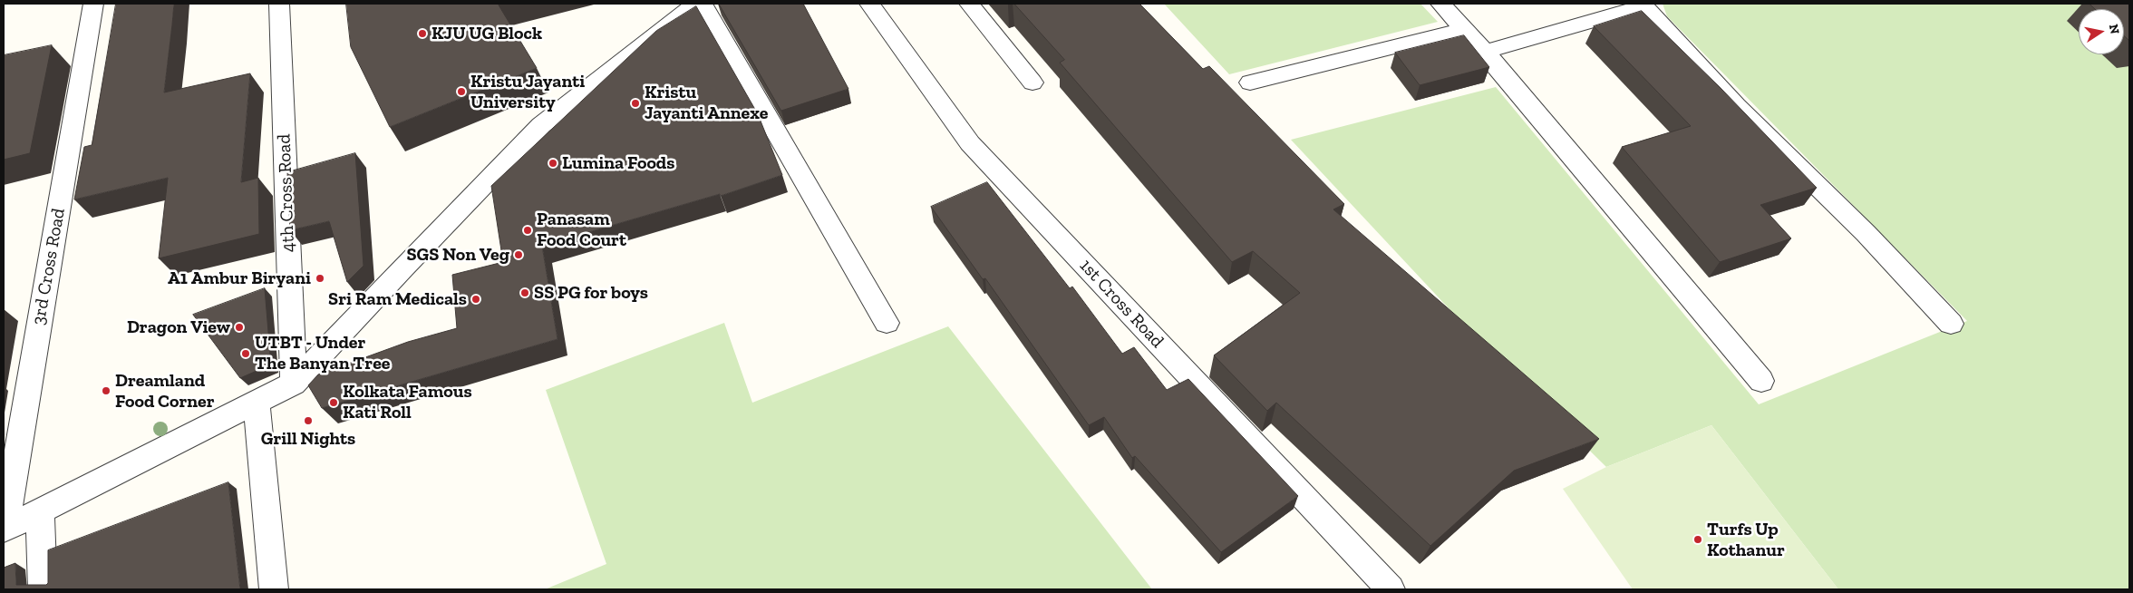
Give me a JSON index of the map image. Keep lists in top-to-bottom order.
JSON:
{
  "streets": {
    "street": ["4th Cross Road", "3rd Cross Road", "1st Cross Road"]
  },
  "places": [
    "KJU UG Block",
    "Kristu Jayanti University",
    "Kristu Jayanti Annexe",
    "Lumina Foods",
    "Panasam Food Court",
    "SGS Non Veg",
    "A1 Ambur Biryani",
    "SS PG for boys",
    "Sri Ram Medicals",
    "Dragon View",
    "UTBT - Under The Banyan Tree",
    "Dreamland Food Corner",
    "Kolkata Famous Kati Roll",
    "Grill Nights",
    "Turfs Up Kothanur"
  ],
  "north": "right"
}
